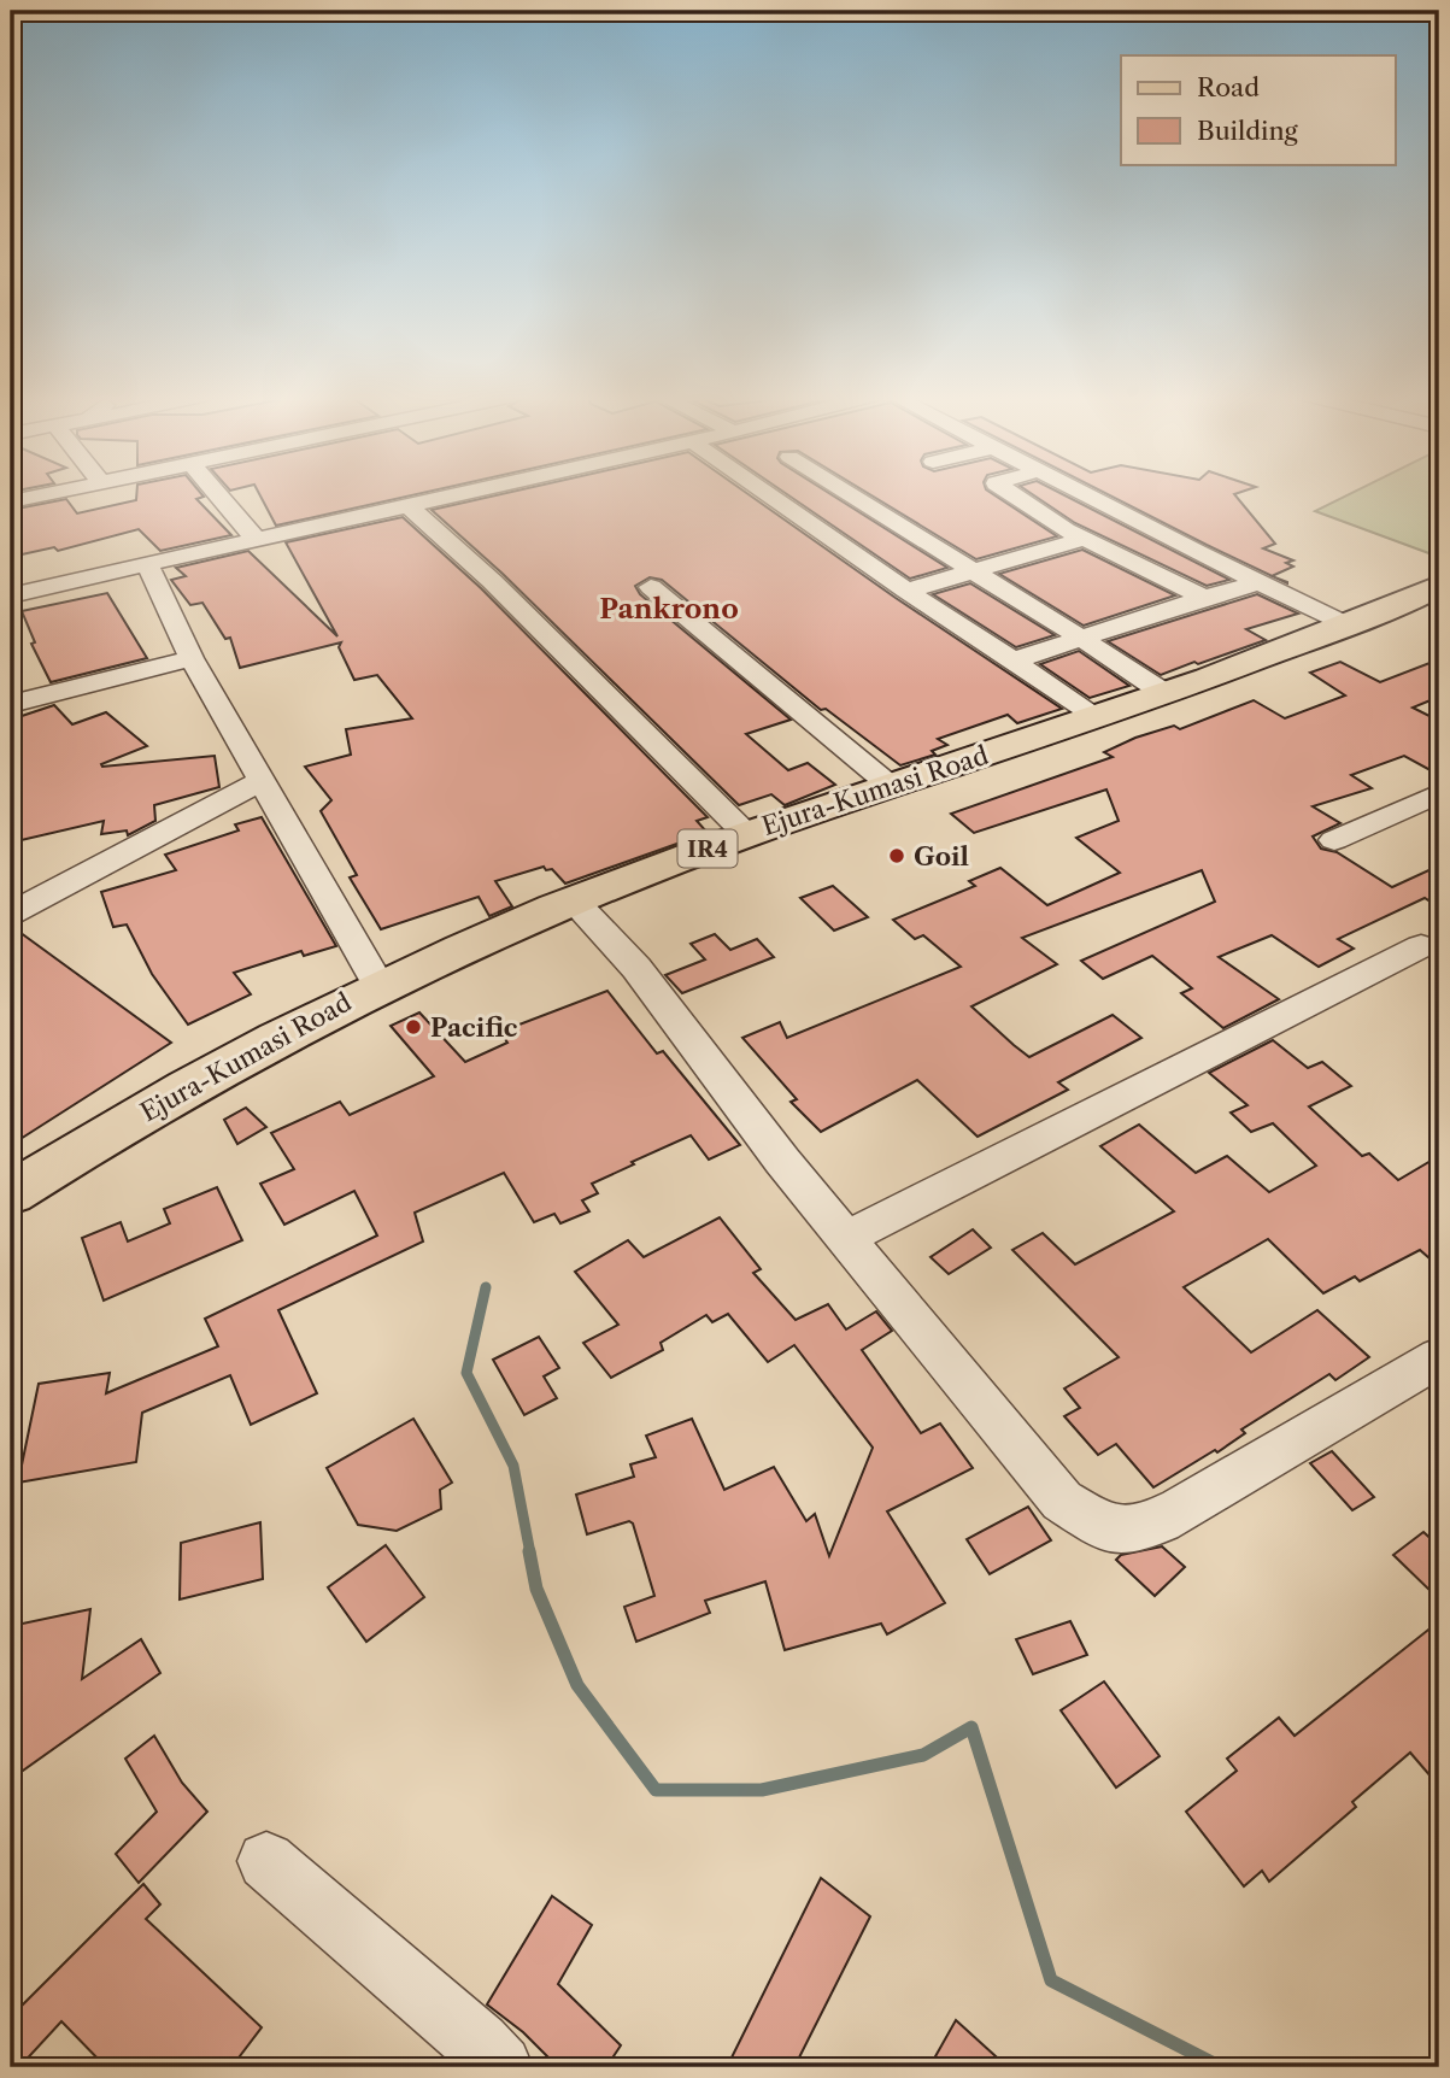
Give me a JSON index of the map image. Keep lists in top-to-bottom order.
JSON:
{
  "streets": {
    "main road": ["Ejura-Kumasi Road", "IR4"]
  },
  "districts": ["Pankrono"],
  "places": ["Goil", "Pacific"],
  "legend": ["Road", "Building"]
}
